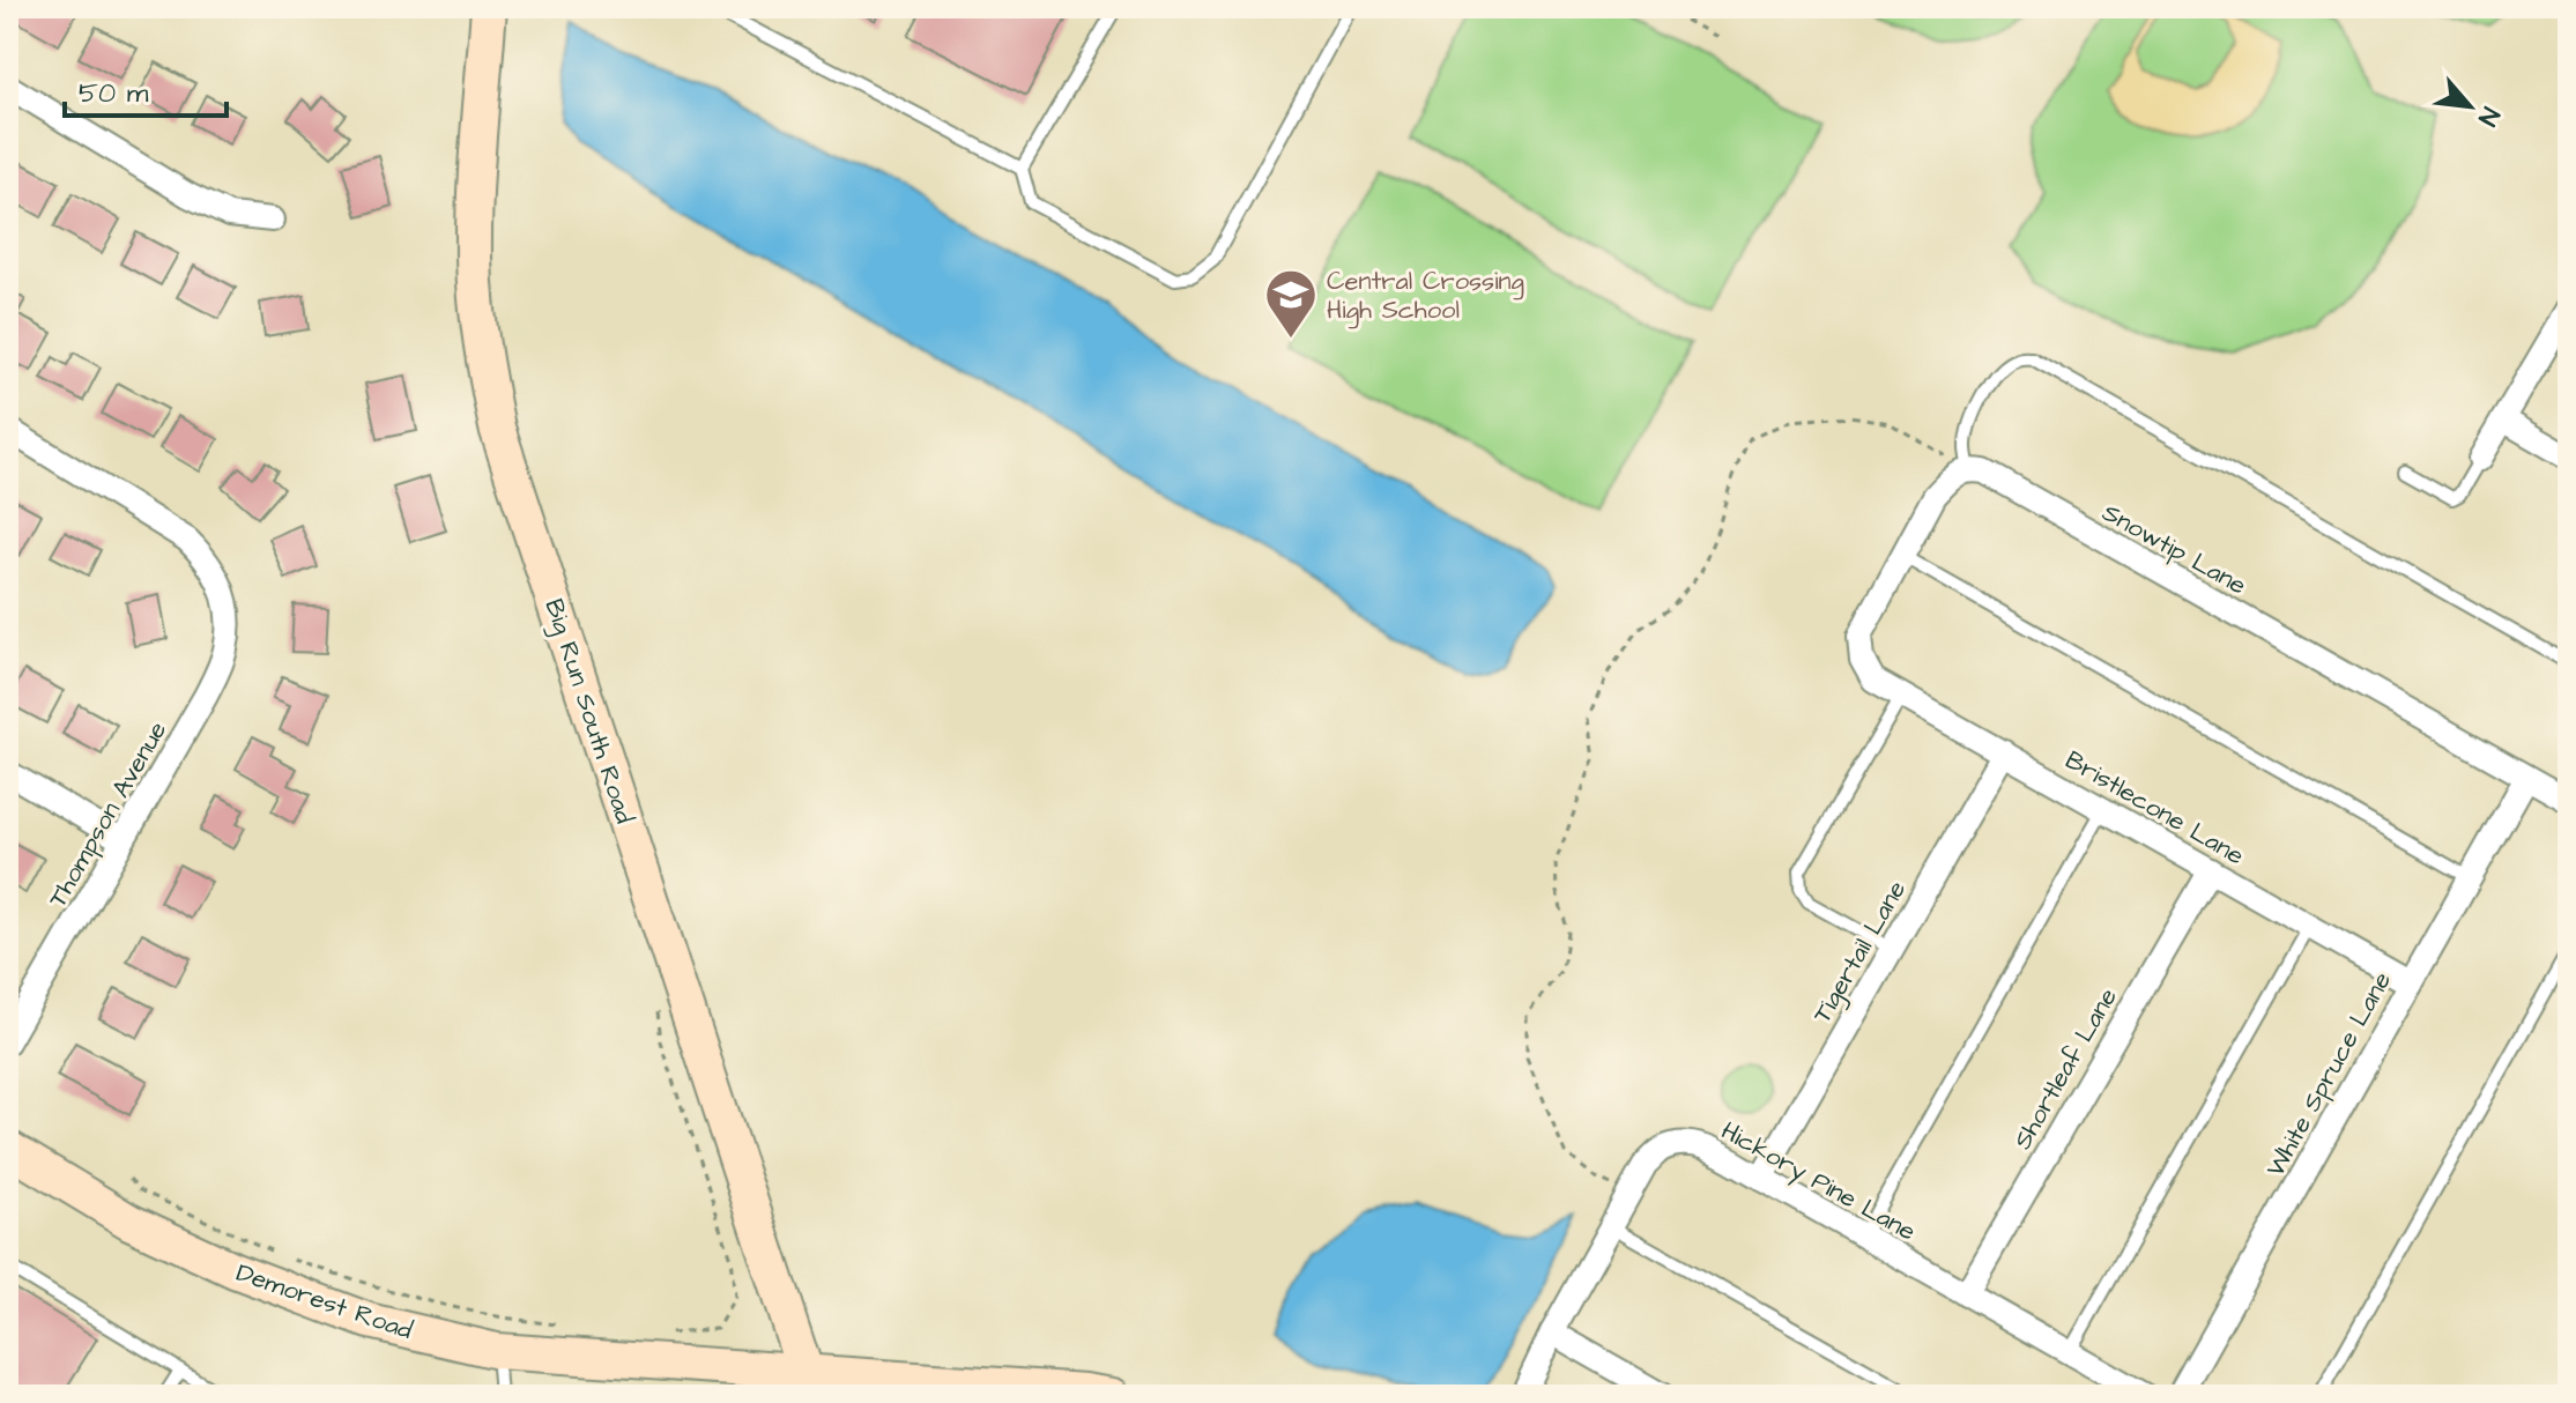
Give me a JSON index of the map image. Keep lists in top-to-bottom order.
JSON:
{
  "streets": {
    "street": [
      "Snowtip Lane",
      "Big Run South Road",
      "Bristlecone Lane",
      "Thompson Avenue",
      "Tigertail Lane",
      "Shortleaf Lane",
      "White Spruce Lane",
      "Hickory Pine Lane",
      "Demorest Road"
    ]
  },
  "crossings": [
    ["Snowtip Lane", "White Spruce Lane"],
    ["Big Run South Road", "Demorest Road"],
    ["Bristlecone Lane", "Tigertail Lane"],
    ["Bristlecone Lane", "Shortleaf Lane"],
    ["Bristlecone Lane", "White Spruce Lane"],
    ["Tigertail Lane", "Hickory Pine Lane"],
    ["Shortleaf Lane", "Hickory Pine Lane"]
  ],
  "places": {
    "school or university": ["Central Crossing High School"]
  },
  "scale_bar": "50 m",
  "north": "bottom right"
}
